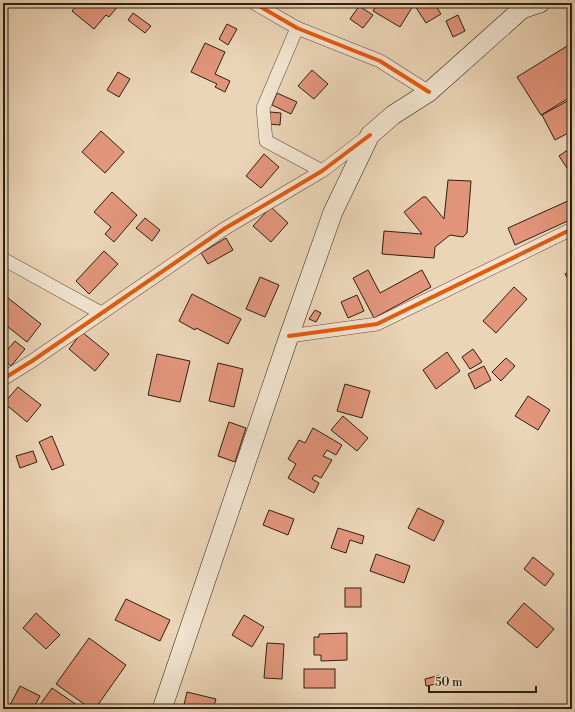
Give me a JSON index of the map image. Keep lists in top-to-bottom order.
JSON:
{
  "scale_bar": "50 m"
}
